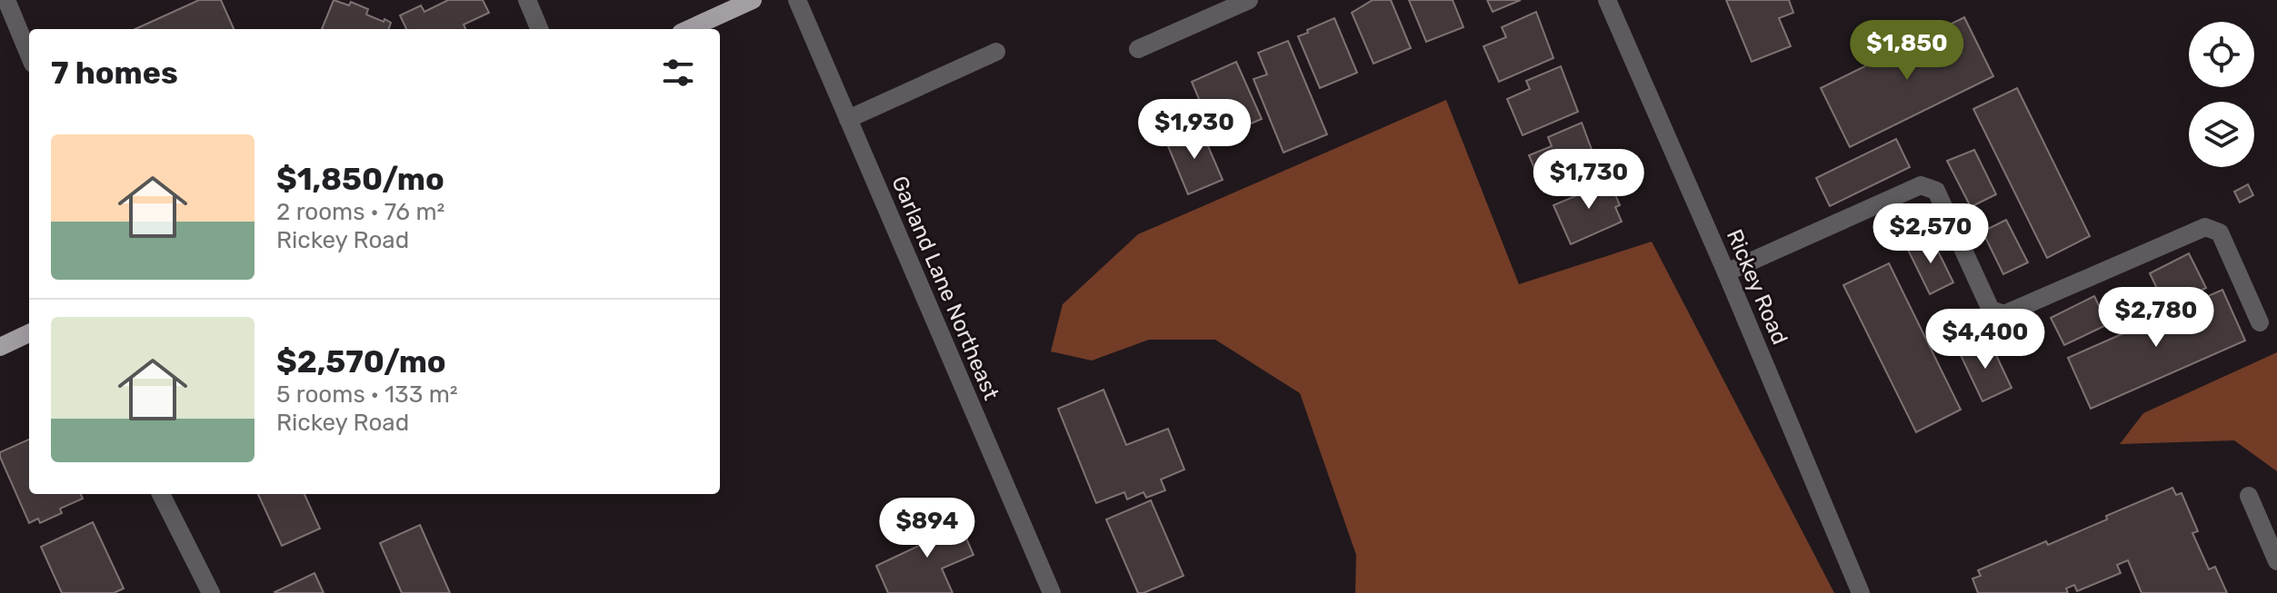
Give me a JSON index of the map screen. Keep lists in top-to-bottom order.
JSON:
{
  "streets": {
    "street": ["Rickey Road", "Garland Lane Northeast"]
  },
  "page": {
    "price": [
      "$1,850",
      "$1,930",
      "$1,730",
      "$2,570",
      "$2,780",
      "$4,400",
      "$894"
    ],
    "heading": "7 homes",
    "list": [
      {
        "name": "$1,850/mo",
        "note": "2 rooms · 76 m² · Rickey Road"
      },
      {
        "name": "$2,570/mo",
        "note": "5 rooms · 133 m² · Rickey Road"
      }
    ]
  }
}
